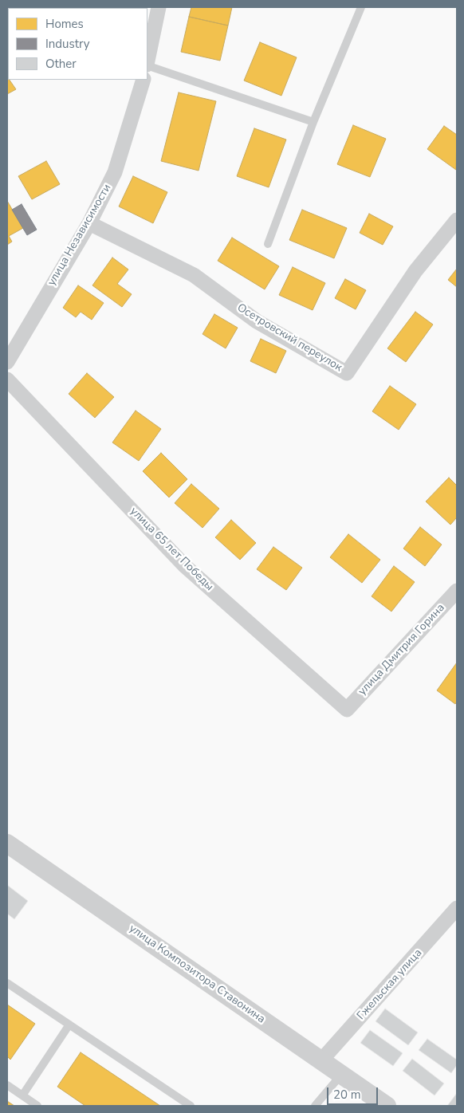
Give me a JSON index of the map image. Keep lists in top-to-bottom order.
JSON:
{
  "streets": {
    "street": [
      "улица Независимости",
      "Осетровский переулок",
      "улица 65 лет Победы",
      "улица Дмитрия Горина",
      "улица Композитора Ставонина",
      "Гжельская улица"
    ]
  },
  "crossings": [
    ["улица Независимости", "Осетровский переулок"],
    ["улица 65 лет Победы", "улица Дмитрия Горина"],
    ["улица Композитора Ставонина", "Гжельская улица"]
  ],
  "legend": ["Homes", "Industry", "Other"],
  "scale_bar": "20 m"
}
